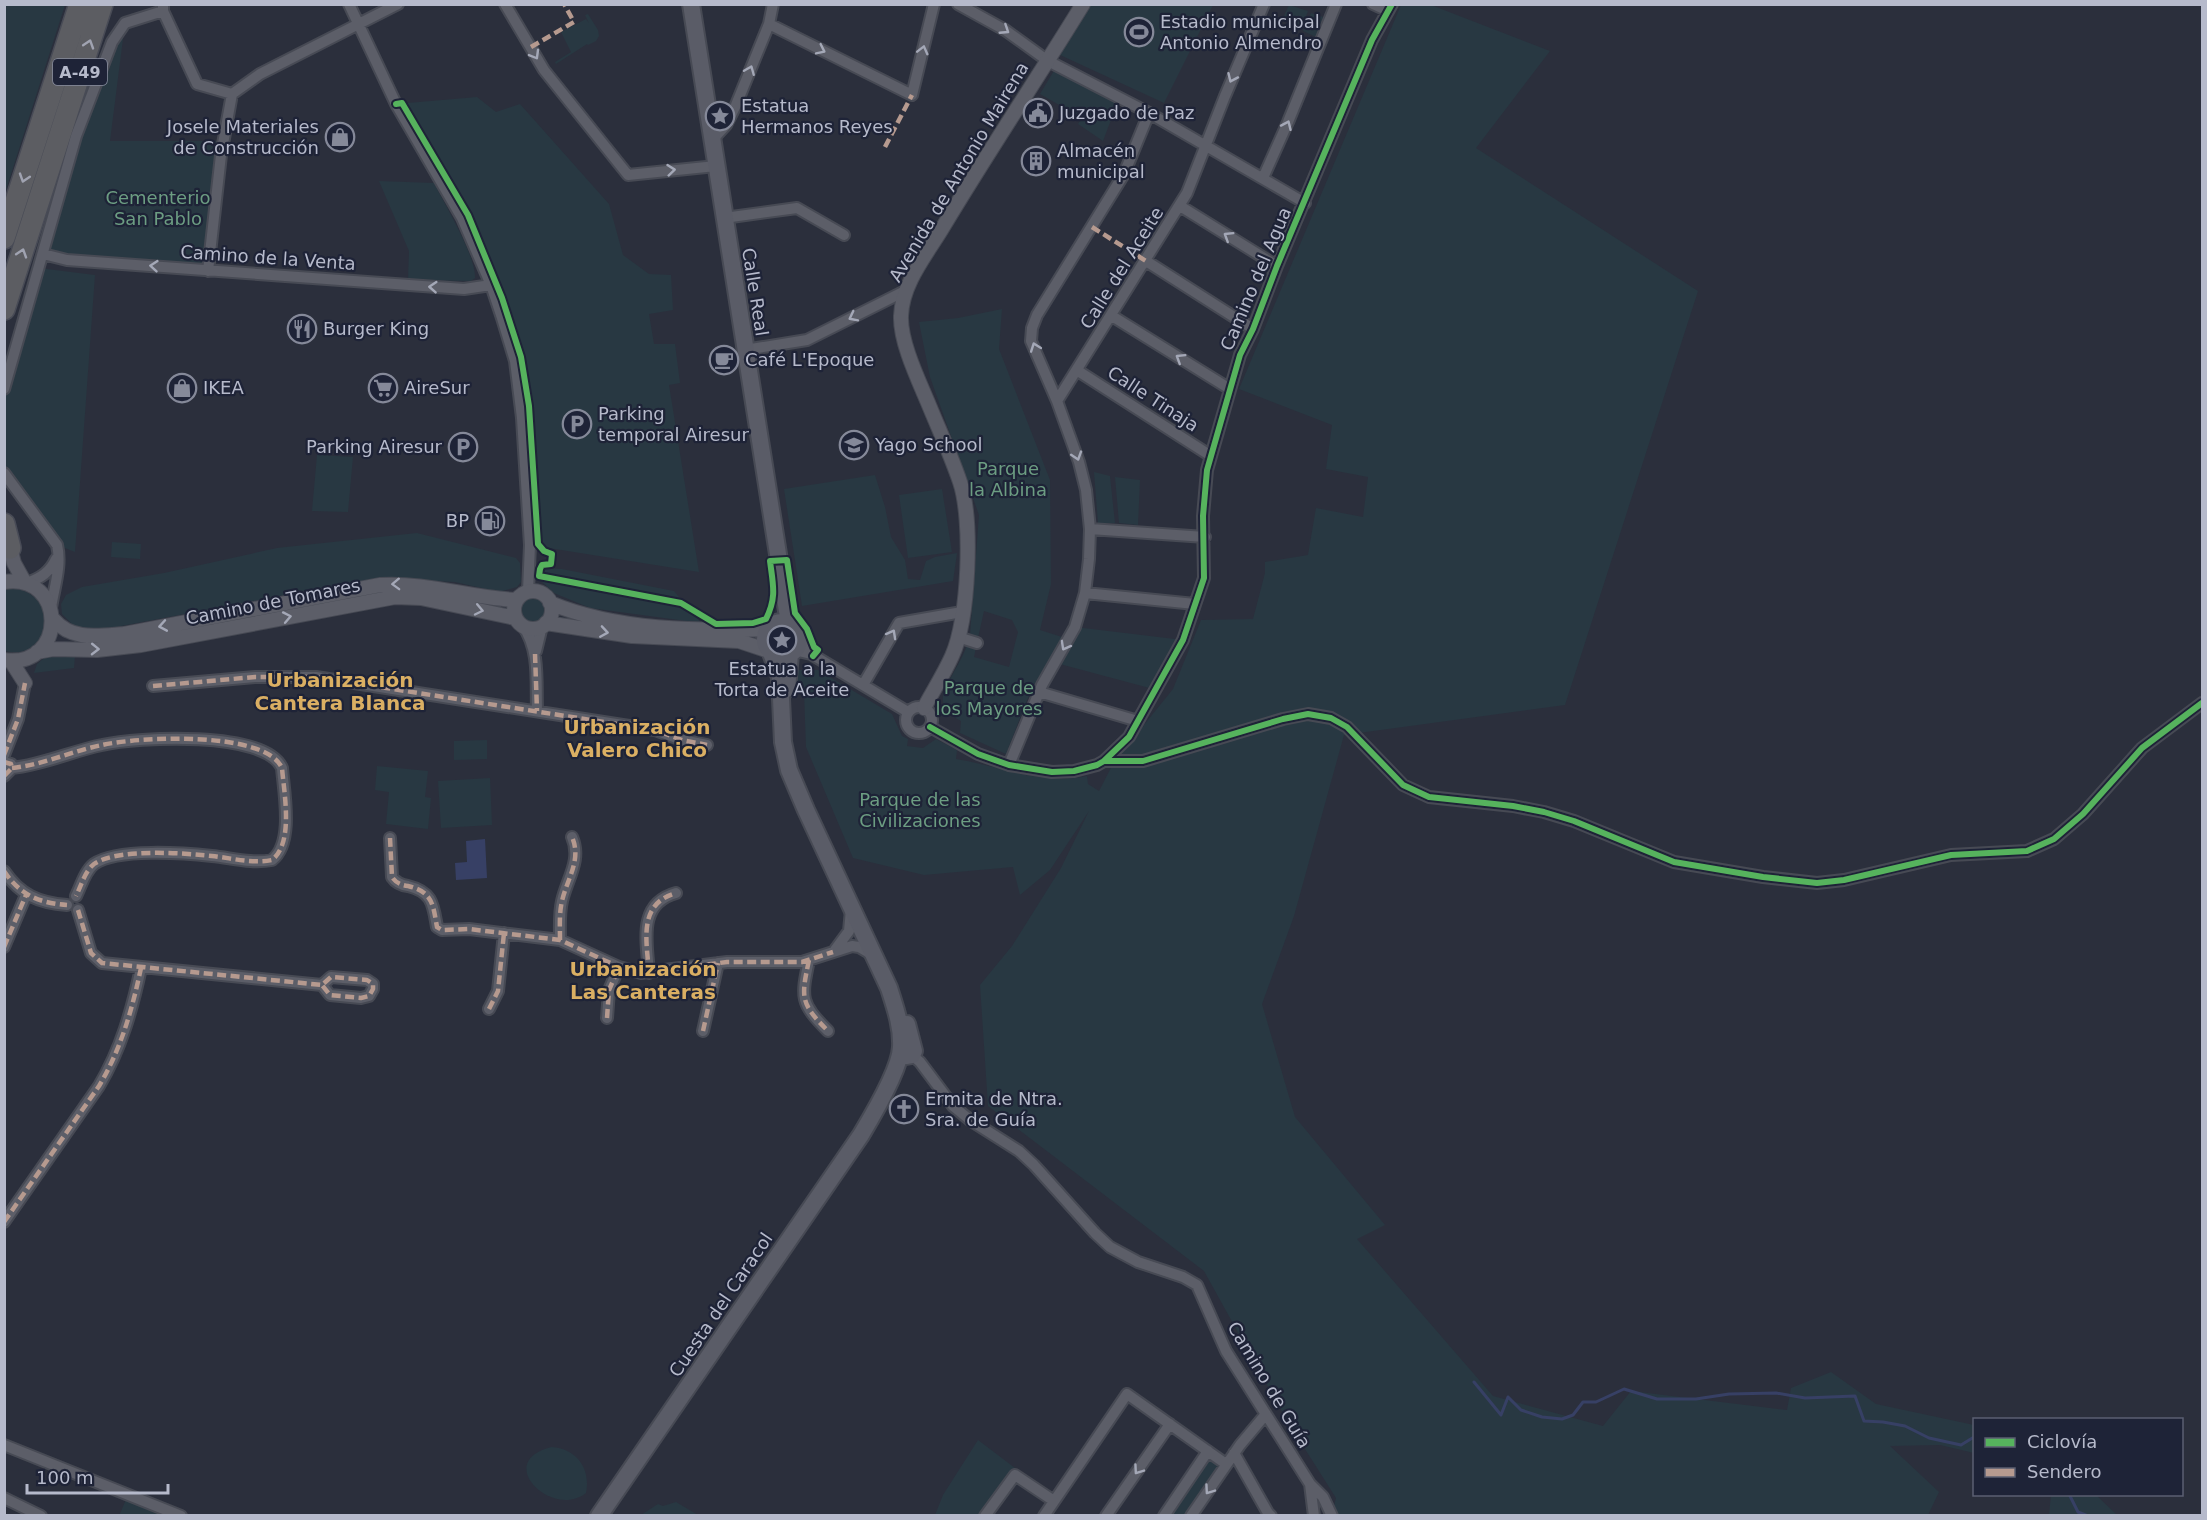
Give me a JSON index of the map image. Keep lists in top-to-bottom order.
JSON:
{
  "streets": {
    "highway": ["A-49"],
    "main road": ["Calle Real", "Cuesta del Caracol"],
    "street": [
      "Avenida de Antonio Mairena",
      "Camino de la Venta",
      "Calle del Aceite",
      "Camino del Agua",
      "Calle Tinaja",
      "Camino de Tomares",
      "Camino de Guía"
    ]
  },
  "crossings": [
    ["Avenida de Antonio Mairena", "Camino del Agua"],
    ["Calle del Aceite", "Calle Tinaja"],
    ["Camino del Agua", "Calle Tinaja"],
    ["Cuesta del Caracol", "Camino de Guía"]
  ],
  "one_way": ["Camino de la Venta"],
  "districts": ["Urbanización Cantera Blanca", "Urbanización Valero Chico", "Urbanización Las Canteras"],
  "parks": [
    "Cementerio San Pablo",
    "Parque la Albina",
    "Parque de los Mayores",
    "Parque de las Civilizaciones"
  ],
  "places": {
    "sports": ["Estadio municipal Antonio Almendro"],
    "public building": ["Juzgado de Paz"],
    "place": ["Estatua Hermanos Reyes", "Estatua a la Torta de Aceite"],
    "shop": ["Josele Materiales de Construcción", "IKEA"],
    "building": ["Almacén municipal"],
    "restaurant": ["Burger King"],
    "cafe": ["Café L'Epoque"],
    "supermarket": ["AireSur"],
    "parking": ["Parking temporal Airesur", "Parking Airesur"],
    "school or university": ["Yago School"],
    "fuel station": ["BP"],
    "church": ["Ermita de Ntra. Sra. de Guía"]
  },
  "legend": ["Ciclovía", "Sendero"],
  "scale_bar": "100 m"
}
